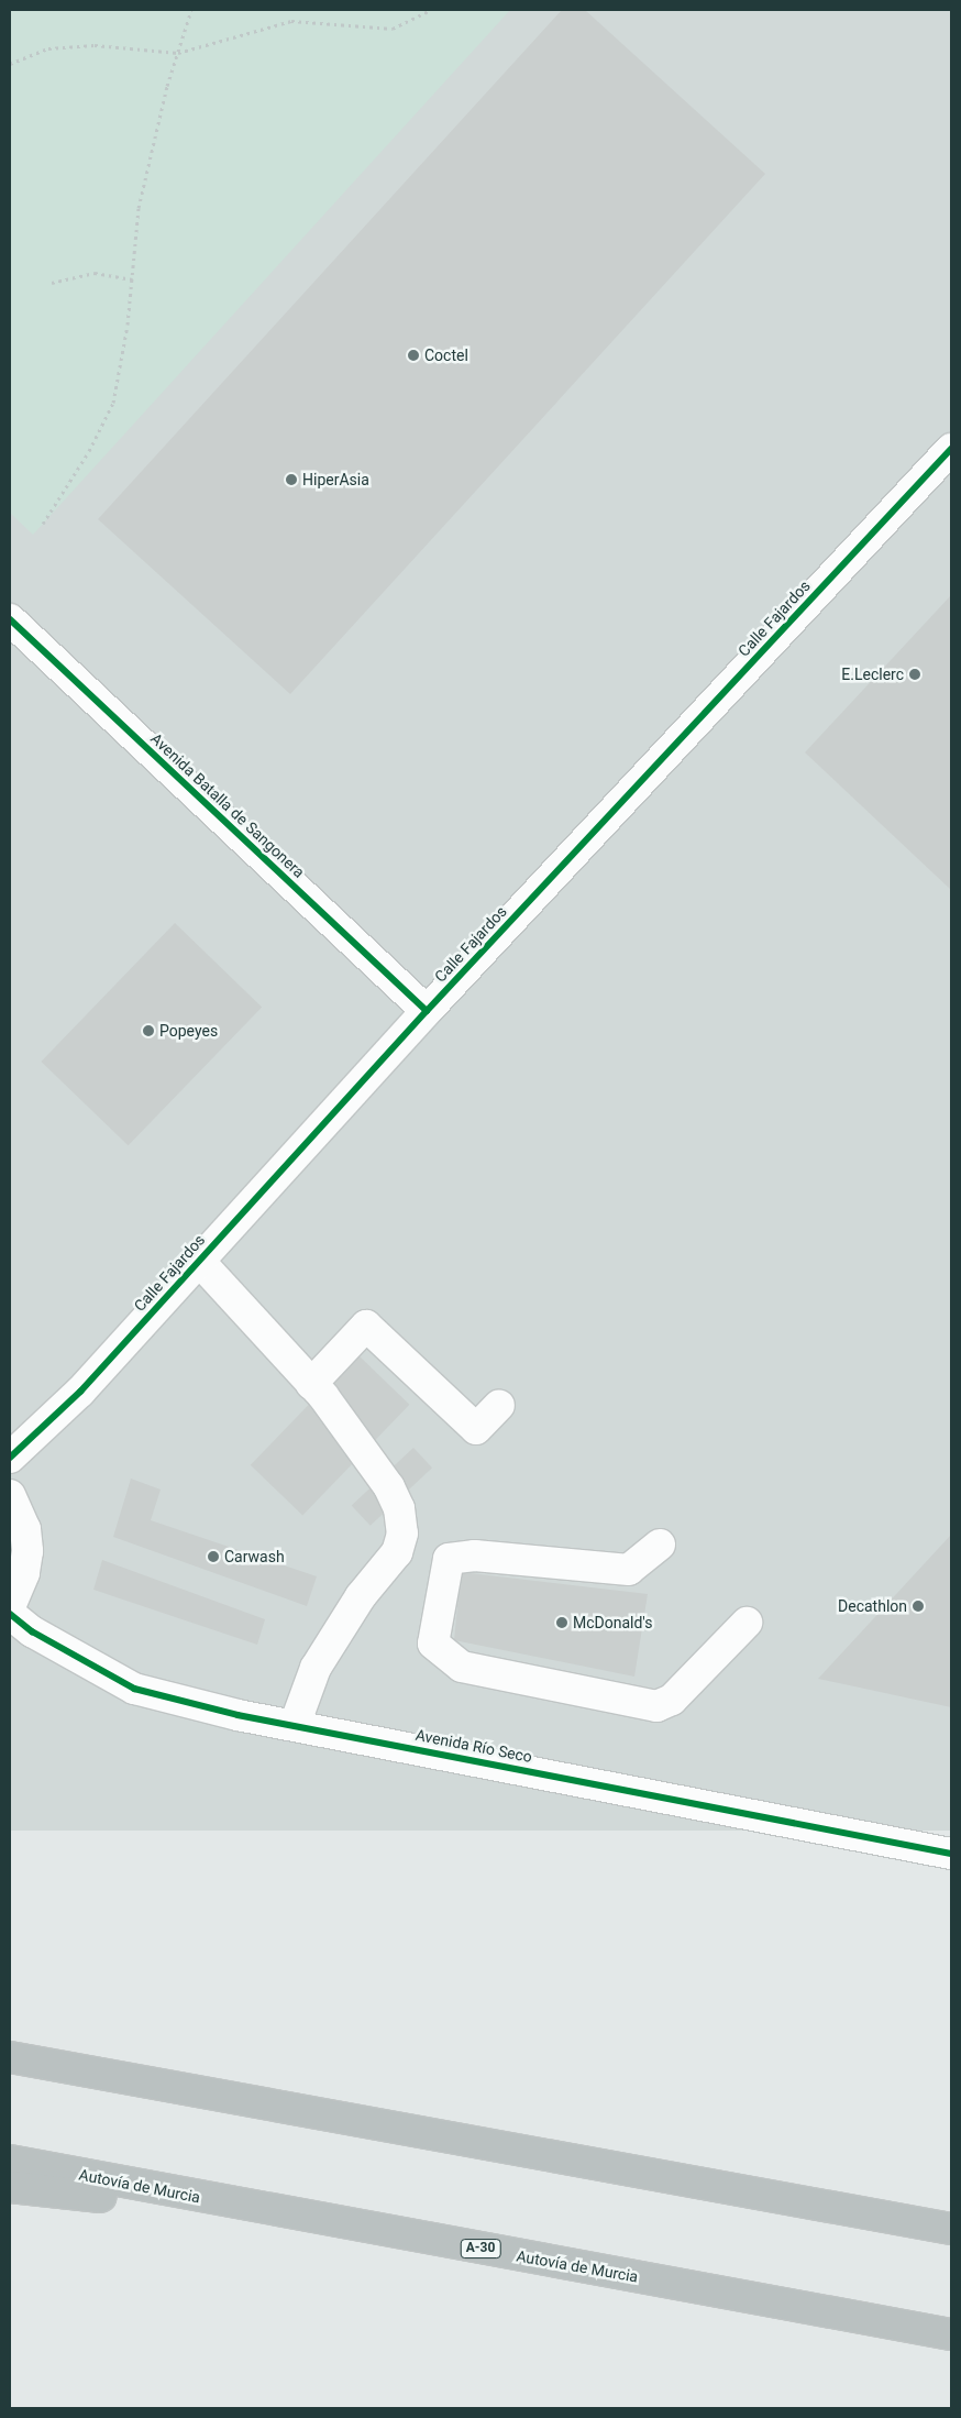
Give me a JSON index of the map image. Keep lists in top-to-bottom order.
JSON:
{
  "streets": {
    "highway": ["Autovía de Murcia", "A-30"],
    "street": ["Calle Fajardos", "Avenida Batalla de Sangonera", "Avenida Río Seco"]
  },
  "crossings": [
    ["Calle Fajardos", "Avenida Batalla de Sangonera"]
  ],
  "places": [
    "Coctel",
    "HiperAsia",
    "E.Leclerc",
    "Popeyes",
    "Carwash",
    "Decathlon",
    "McDonald's"
  ]
}
